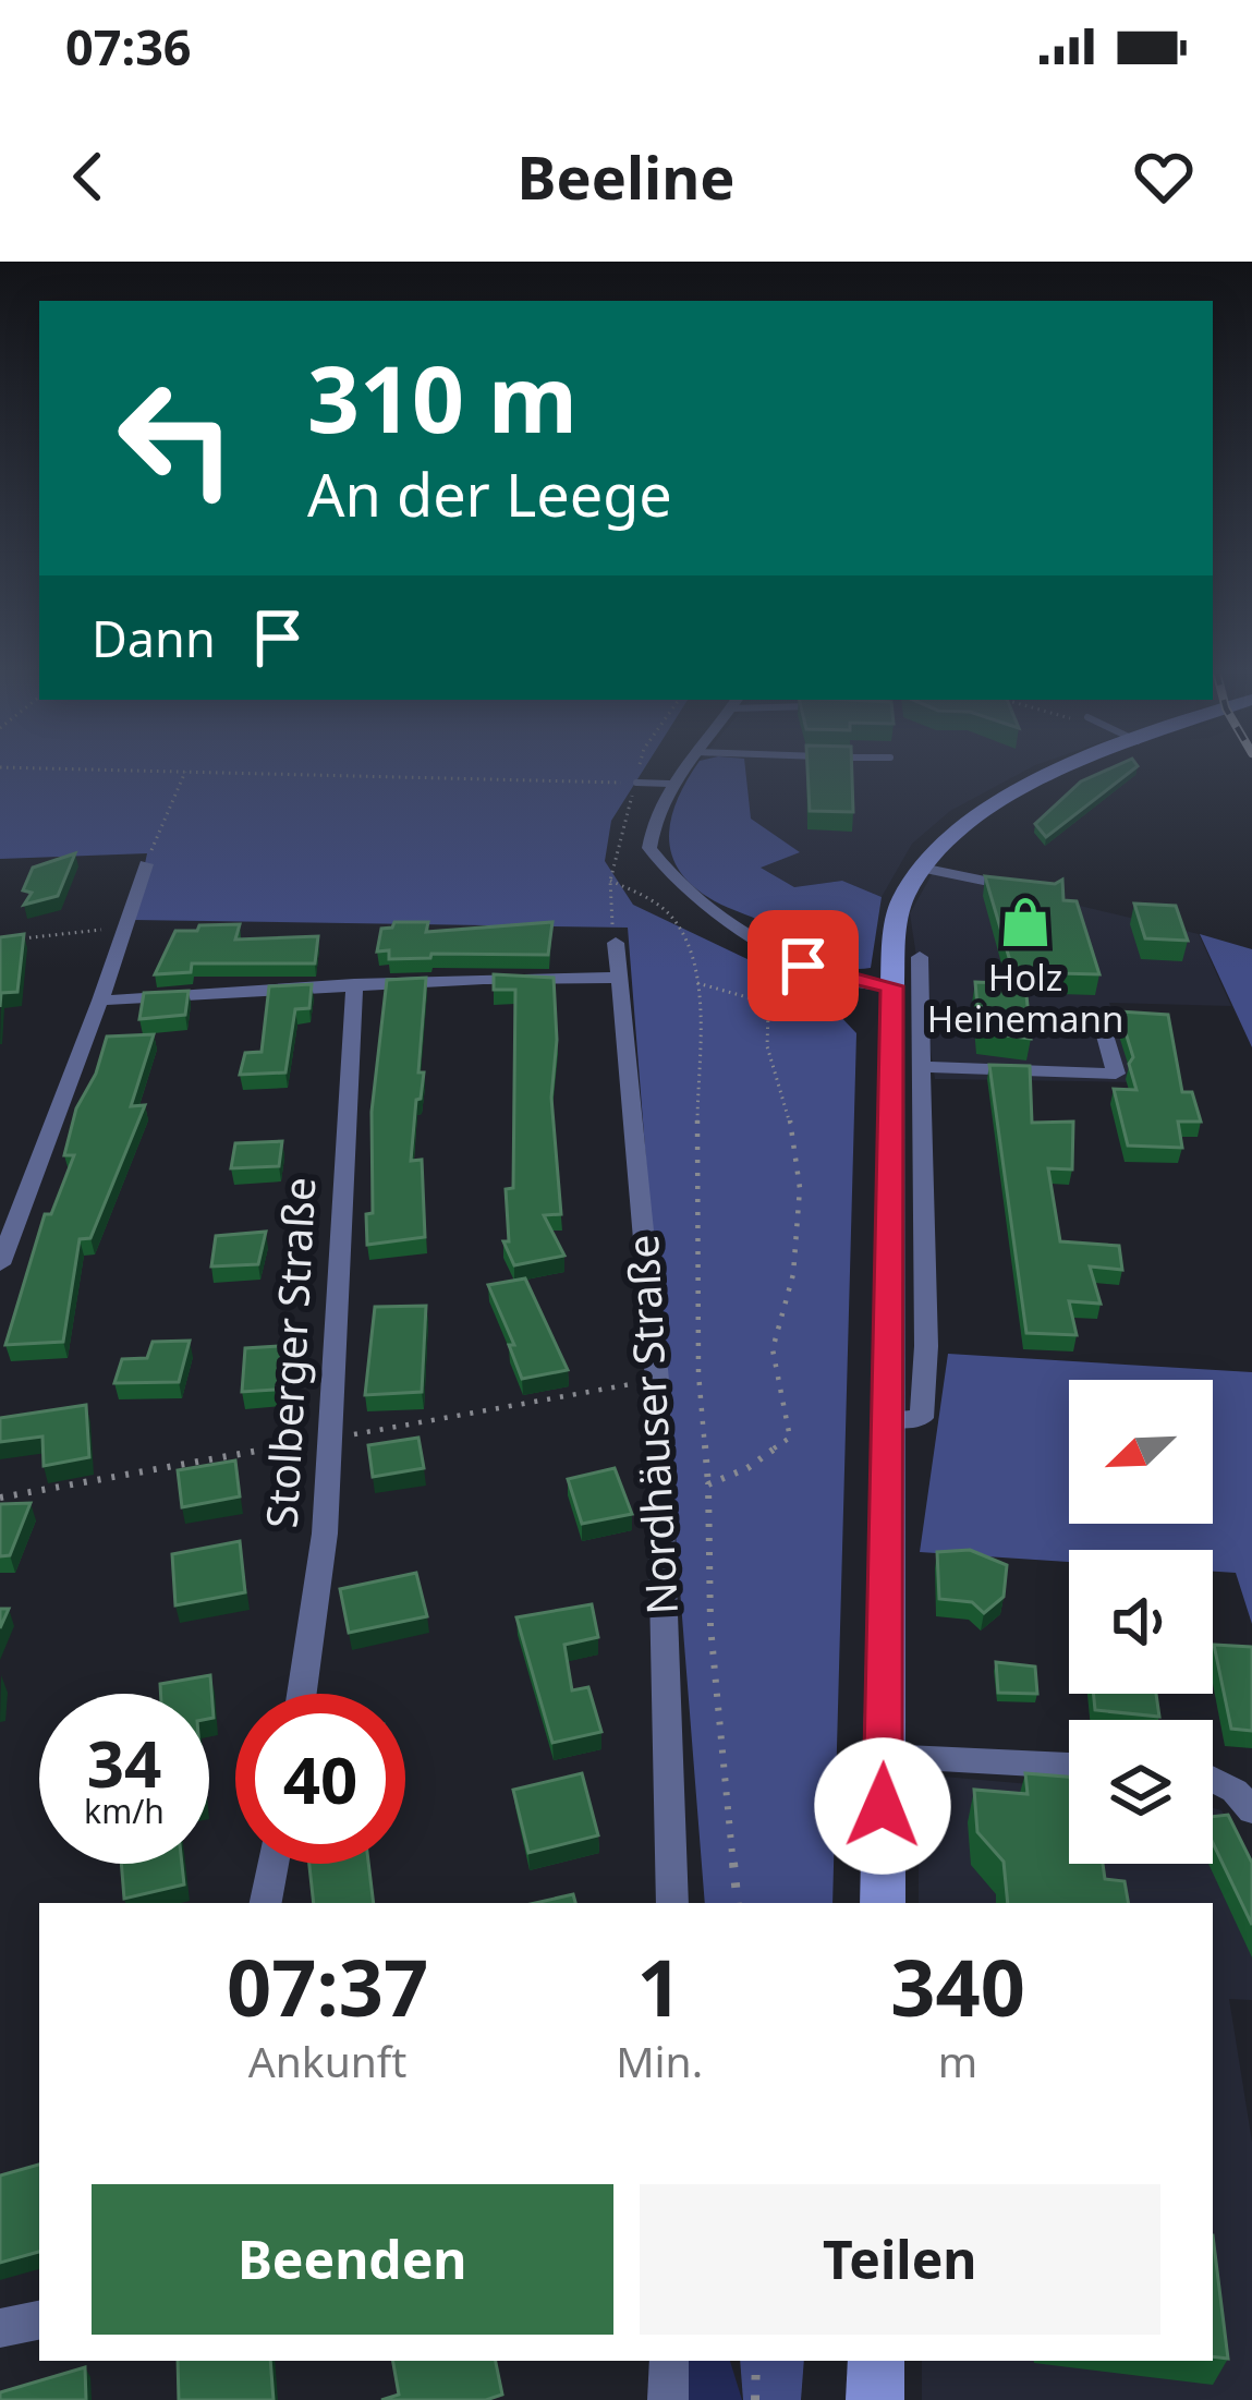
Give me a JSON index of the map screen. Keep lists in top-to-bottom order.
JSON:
{
  "streets": {
    "street": ["Stolberger Straße", "Nordhäuser Straße"]
  },
  "places": {
    "shop": ["Holz Heinemann"]
  },
  "north": "bottom left",
  "page": {
    "status": "07:36",
    "header": "Beeline",
    "turn": ["310 m", "An der Leege"],
    "then": "Dann",
    "speed": "34 km/h",
    "limit": "40",
    "eta": [
      "07:37",
      "Ankunft",
      "1",
      "Min.",
      "340",
      "m"
    ],
    "buttons": ["Beenden", "Teilen"]
  }
}
